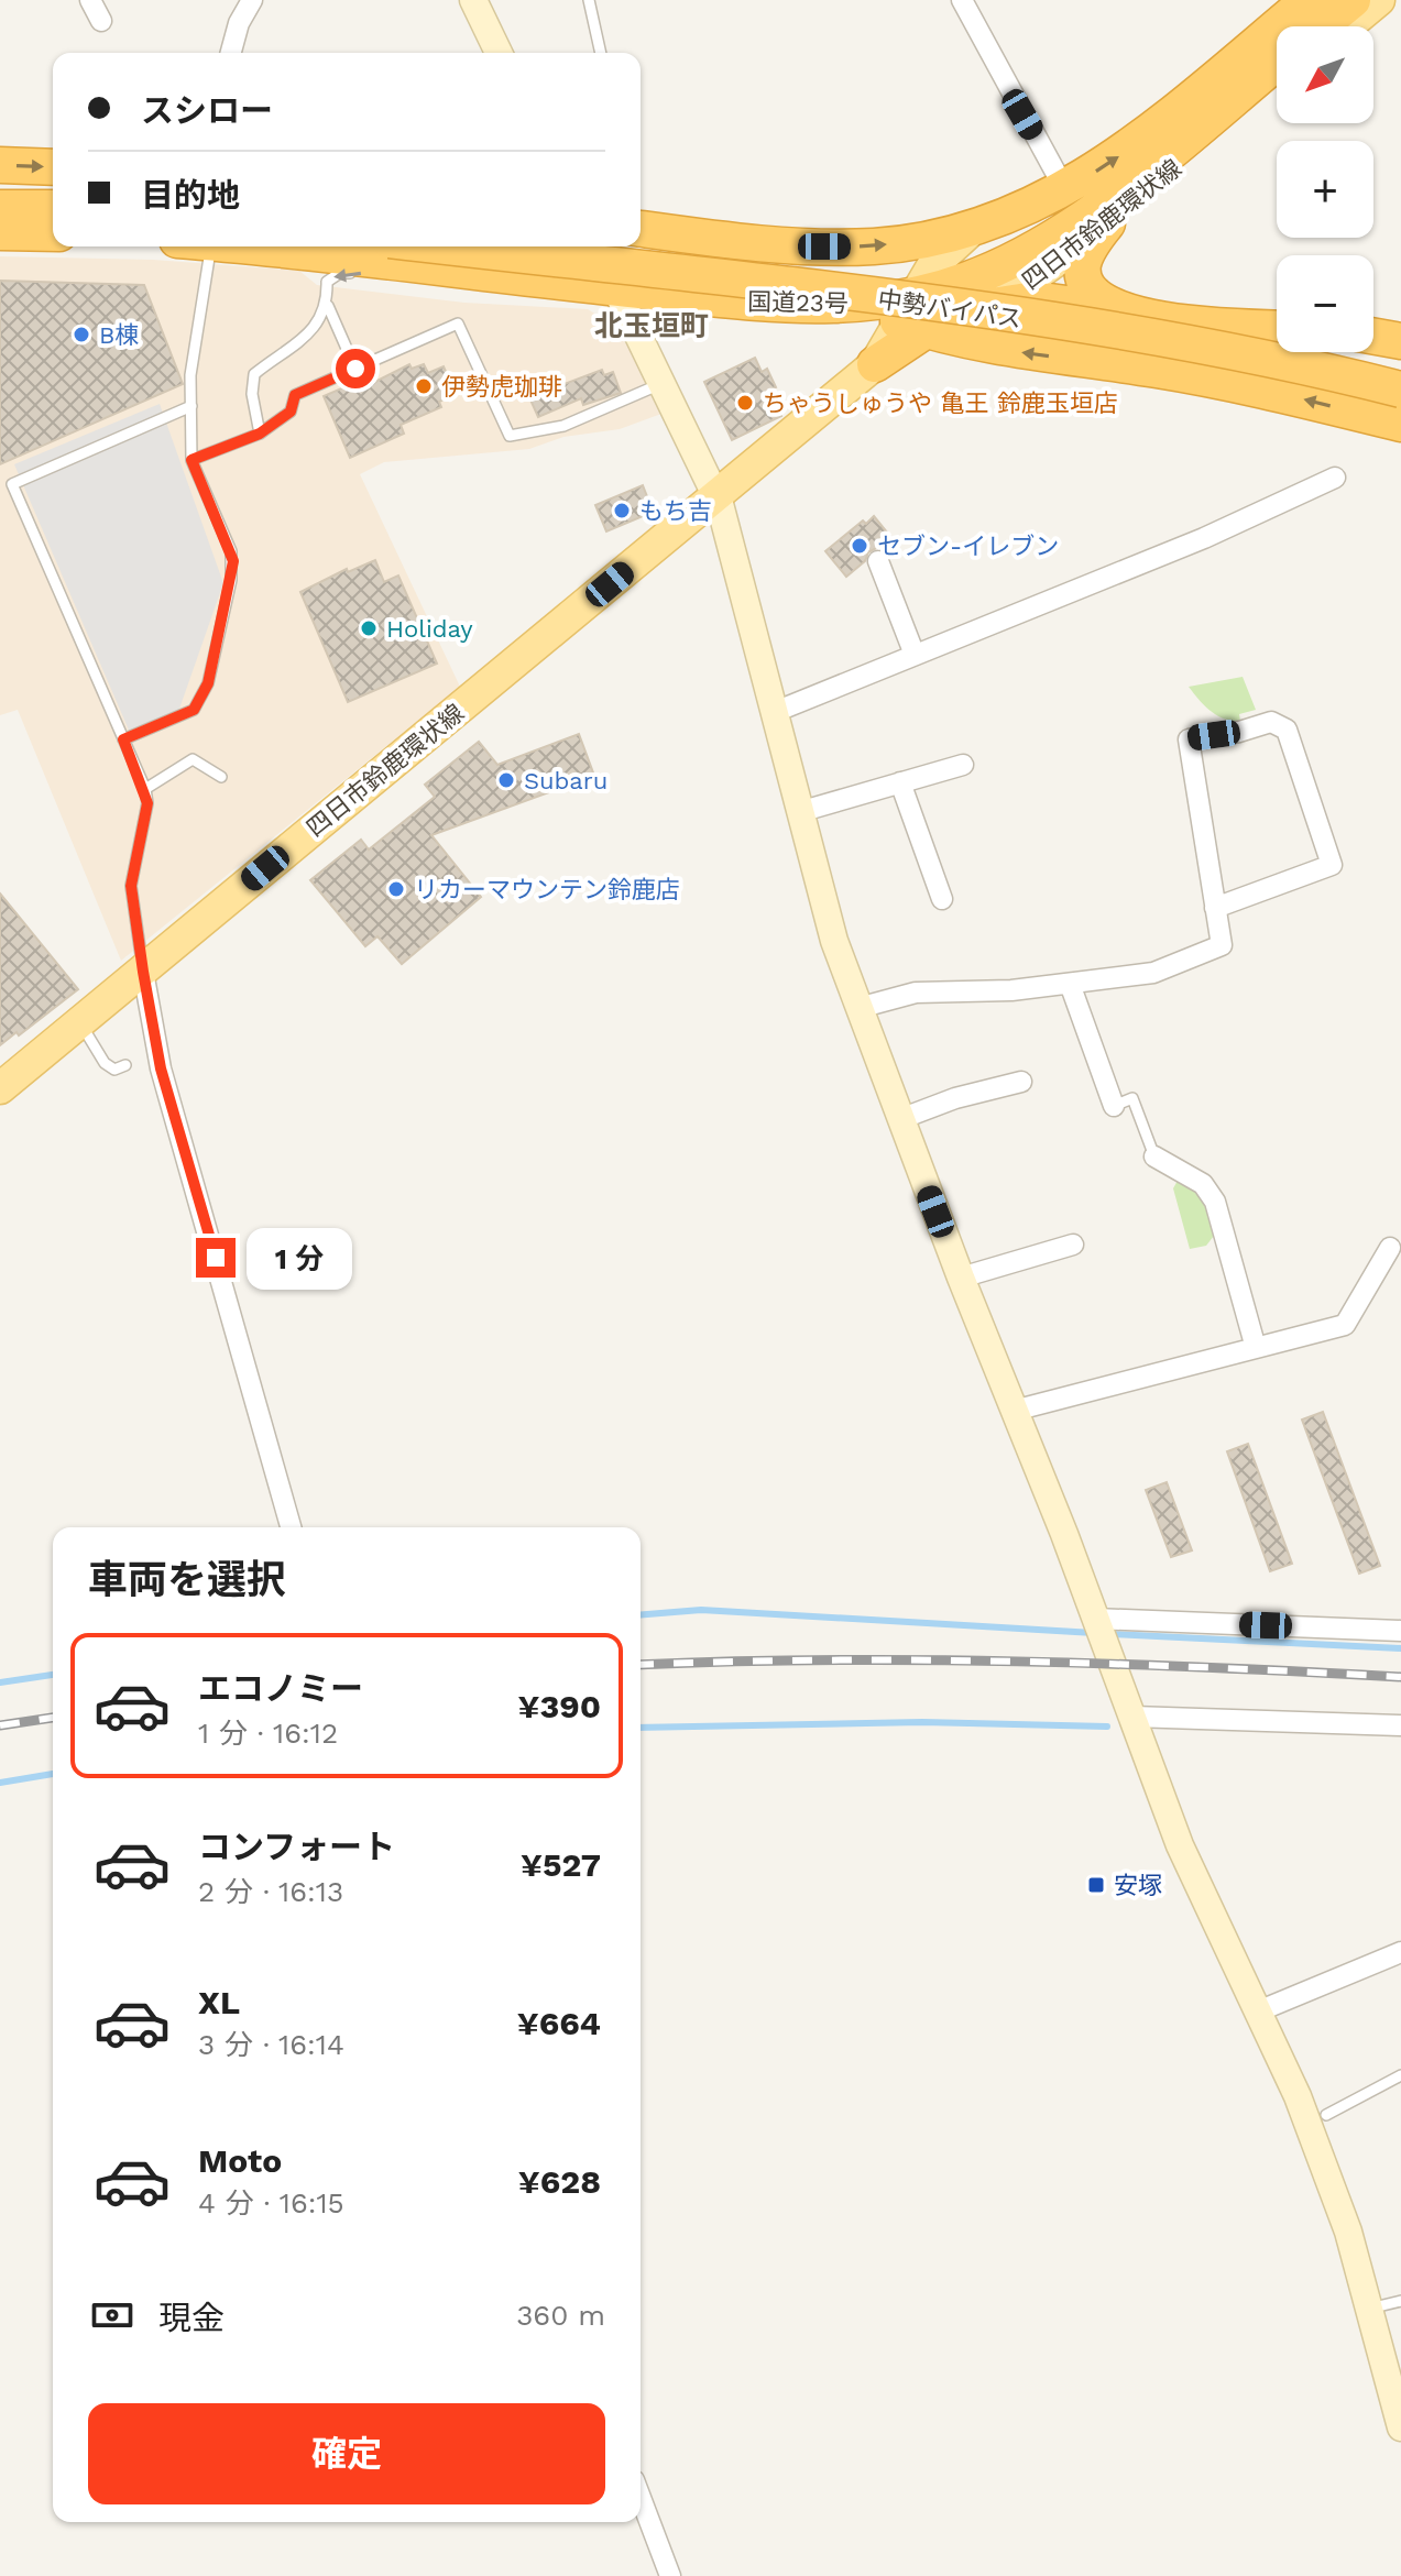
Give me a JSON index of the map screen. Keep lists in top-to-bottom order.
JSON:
{
  "streets": {
    "highway": ["国道23号", "中勢バイパス"],
    "main road": ["四日市鈴鹿環状線"]
  },
  "crossings": [
    ["四日市鈴鹿環状線", "国道23号"]
  ],
  "districts": ["北玉垣町"],
  "places": {
    "other": [
      "B棟",
      "伊勢虎珈琲",
      "ちゃうしゅうや 亀王 鈴鹿玉垣店",
      "もち吉",
      "セブン-イレブン",
      "Holiday",
      "Subaru",
      "リカーマウンテン鈴鹿店"
    ],
    "transit": ["安塚"]
  },
  "north": "bottom left",
  "page": {
    "map_buttons": ["+", "−"],
    "banner": ["スシロー", "目的地"],
    "bubble": "1 分",
    "heading": "車両を選択",
    "list": [
      {
        "name": "エコノミー",
        "note": "1 分 · 16:12",
        "value": "¥390"
      },
      {
        "name": "コンフォート",
        "note": "2 分 · 16:13",
        "value": "¥527"
      },
      {
        "name": "XL",
        "note": "3 分 · 16:14",
        "value": "¥664"
      },
      {
        "name": "Moto",
        "note": "4 分 · 16:15",
        "value": "¥628"
      }
    ],
    "pay": ["現金", "360 m"],
    "buttons": "確定"
  }
}
